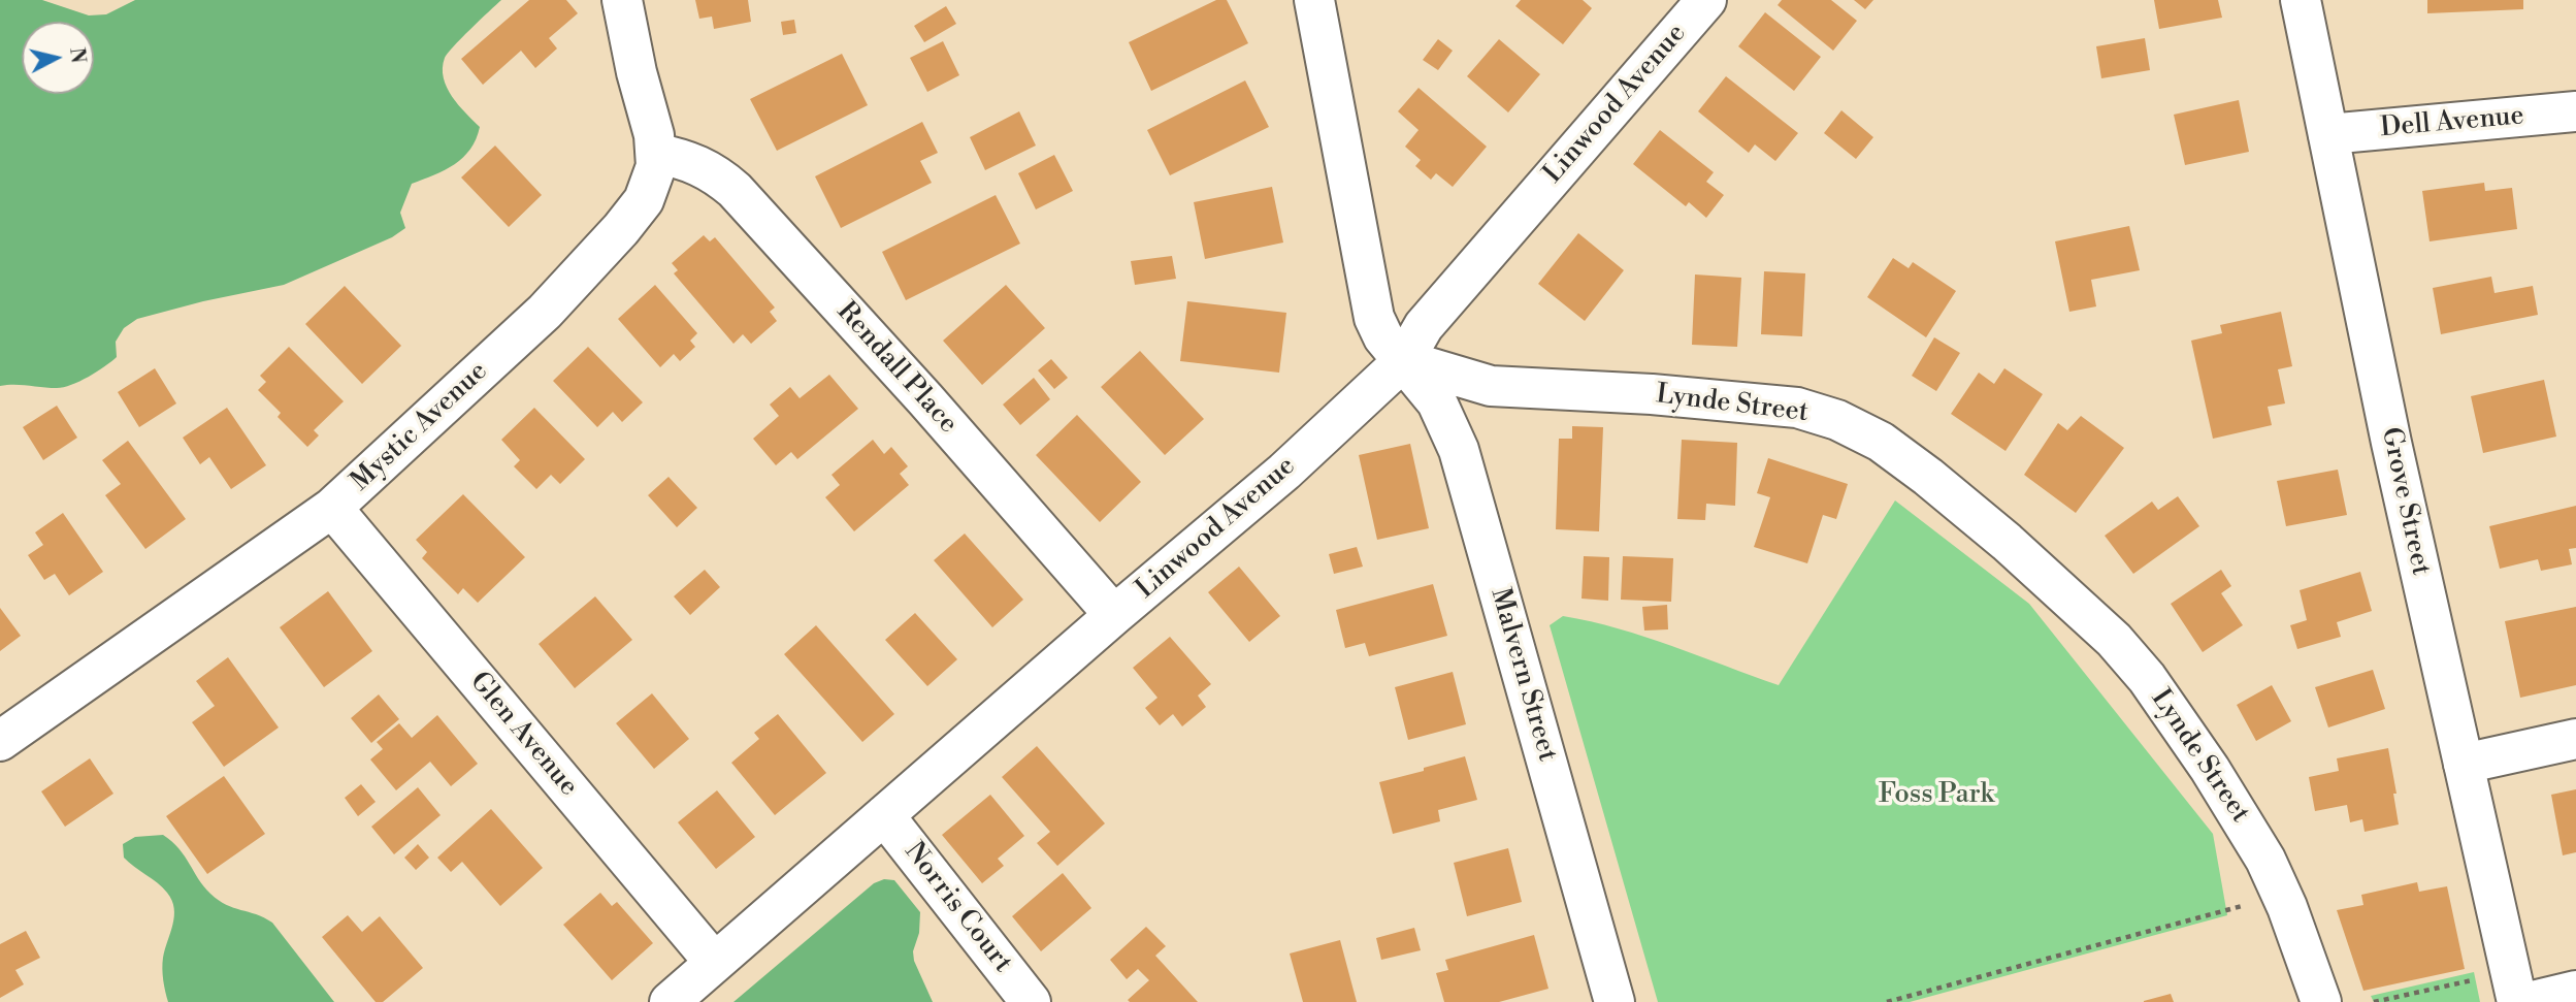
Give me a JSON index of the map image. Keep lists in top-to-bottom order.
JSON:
{
  "streets": {
    "street": [
      "Linwood Avenue",
      "Dell Avenue",
      "Rendall Place",
      "Lynde Street",
      "Mystic Avenue",
      "Grove Street",
      "Malvern Street",
      "Glen Avenue",
      "Norris Court"
    ]
  },
  "crossings": [
    ["Linwood Avenue", "Rendall Place"],
    ["Linwood Avenue", "Lynde Street"],
    ["Linwood Avenue", "Malvern Street"],
    ["Linwood Avenue", "Glen Avenue"],
    ["Linwood Avenue", "Norris Court"],
    ["Dell Avenue", "Grove Street"],
    ["Rendall Place", "Mystic Avenue"],
    ["Lynde Street", "Malvern Street"],
    ["Mystic Avenue", "Glen Avenue"]
  ],
  "parks": ["Foss Park"],
  "north": "right"
}
